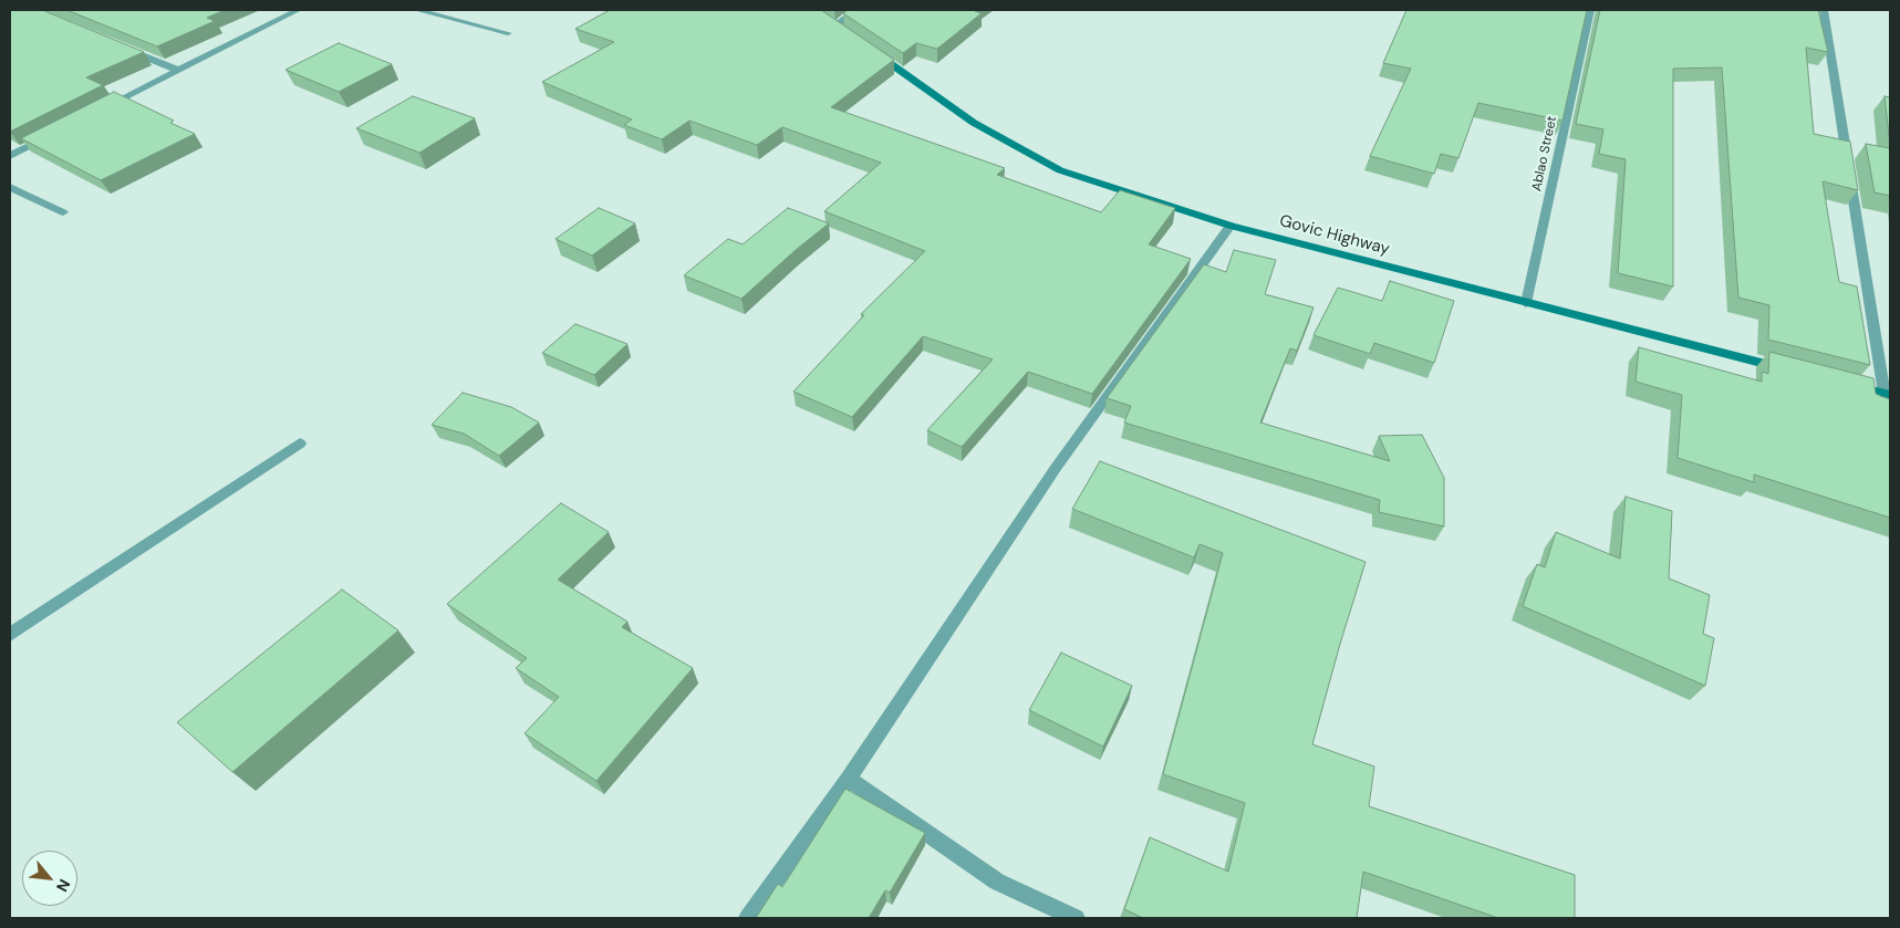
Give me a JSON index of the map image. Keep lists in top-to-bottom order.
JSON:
{
  "streets": {
    "main road": ["Govic Highway"],
    "street": ["Ablao Street"]
  },
  "crossings": [
    ["Ablao Street", "Govic Highway"]
  ],
  "north": "bottom right"
}
